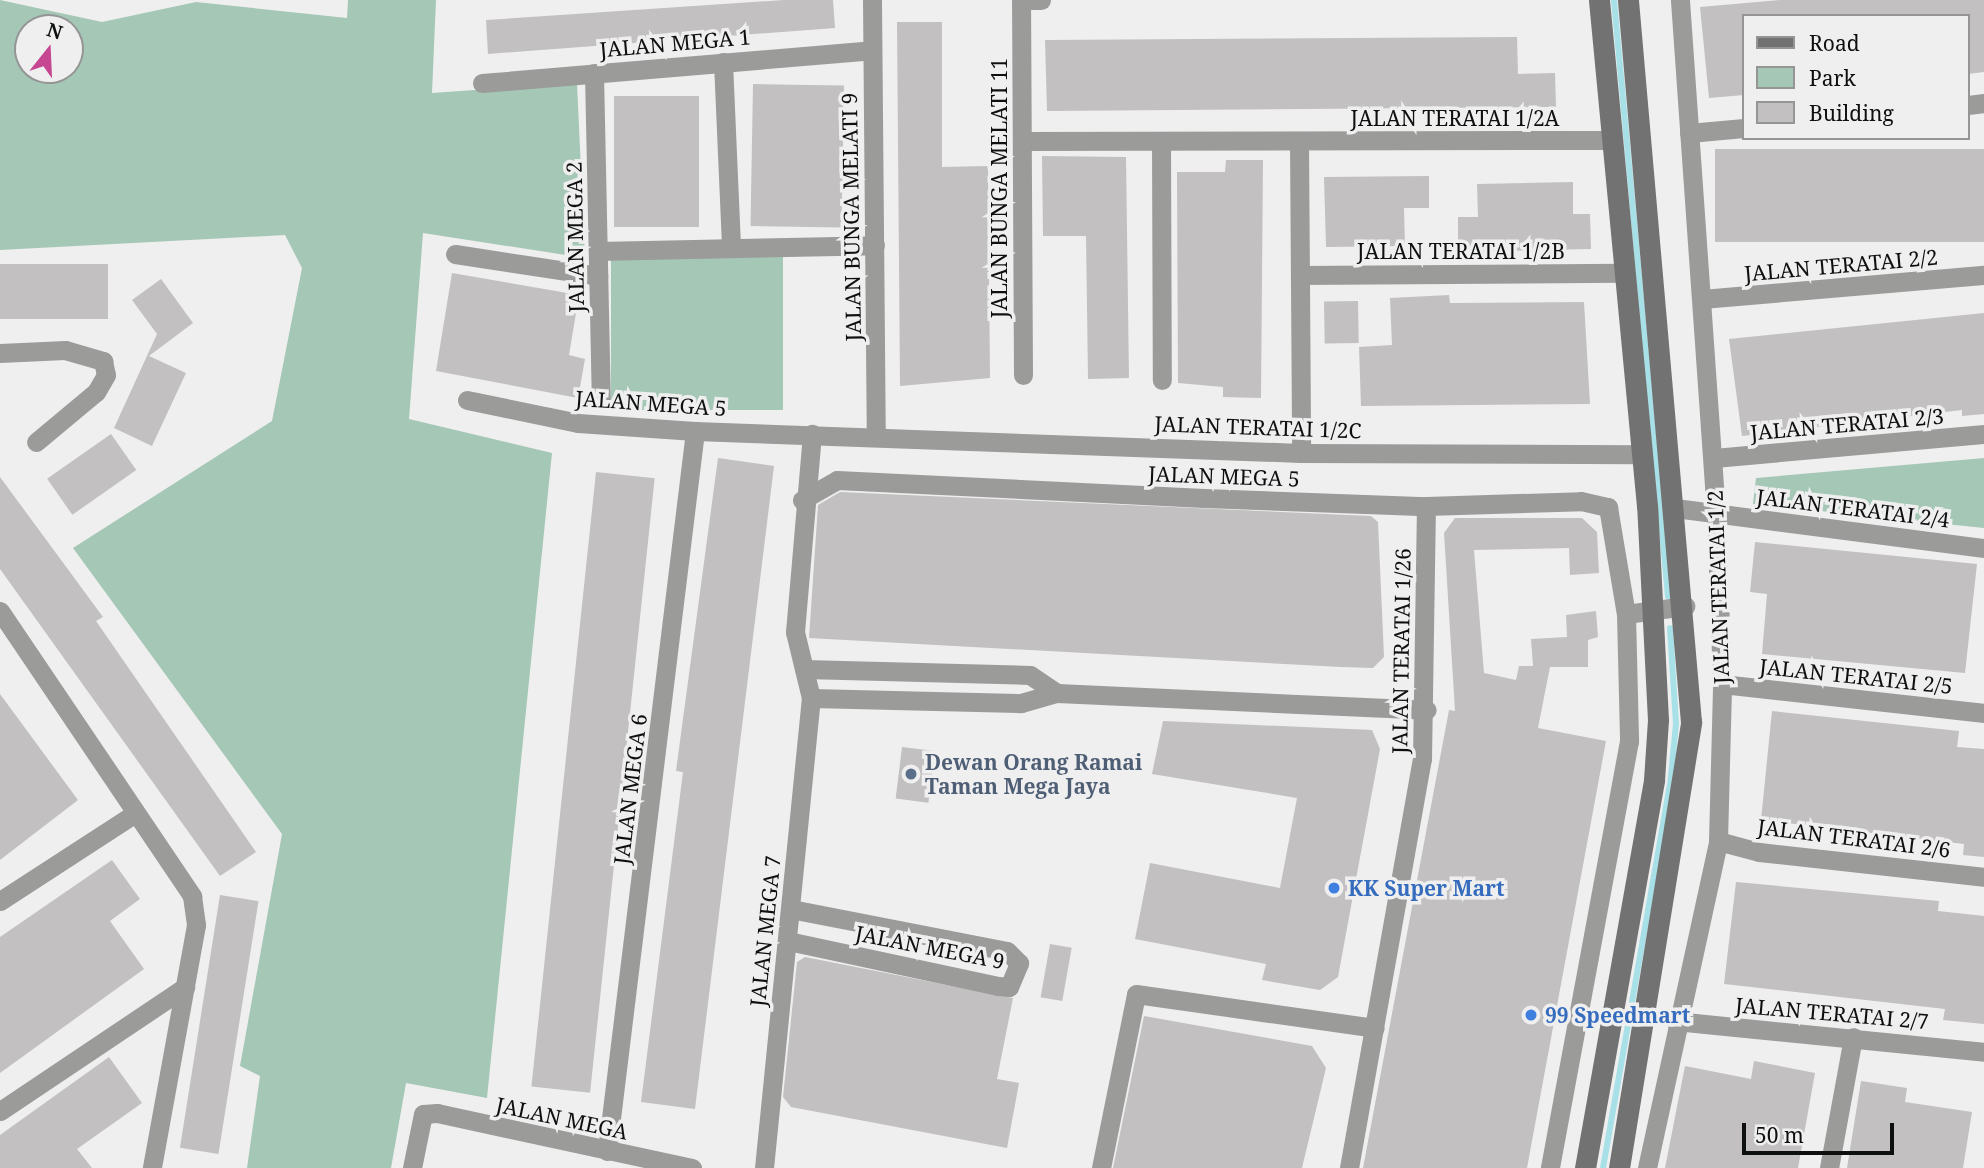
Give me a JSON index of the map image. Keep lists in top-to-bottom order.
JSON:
{
  "streets": {
    "main road": ["JALAN TERATAI 1/2"],
    "street": [
      "JALAN MEGA 1",
      "JALAN TERATAI 1/2A",
      "JALAN BUNGA MELATI 11",
      "JALAN BUNGA MELATI 9",
      "JALAN MEGA 2",
      "JALAN TERATAI 1/2B",
      "JALAN TERATAI 2/2",
      "JALAN MEGA 5",
      "JALAN TERATAI 2/3",
      "JALAN TERATAI 1/2C",
      "JALAN TERATAI 2/4",
      "JALAN TERATAI 1/26",
      "JALAN TERATAI 2/5",
      "JALAN MEGA 6",
      "JALAN TERATAI 2/6",
      "JALAN MEGA 7",
      "JALAN MEGA 9",
      "JALAN TERATAI 2/7",
      "JALAN MEGA"
    ]
  },
  "crossings": [
    ["JALAN MEGA 1", "JALAN BUNGA MELATI 9"],
    ["JALAN MEGA 1", "JALAN MEGA 2"],
    ["JALAN TERATAI 1/2A", "JALAN BUNGA MELATI 11"],
    ["JALAN BUNGA MELATI 9", "JALAN MEGA 5"],
    ["JALAN BUNGA MELATI 9", "JALAN TERATAI 1/2C"],
    ["JALAN TERATAI 2/2", "JALAN TERATAI 1/2"],
    ["JALAN MEGA 5", "JALAN TERATAI 1/2C"],
    ["JALAN MEGA 5", "JALAN TERATAI 1/26"],
    ["JALAN MEGA 5", "JALAN MEGA 6"],
    ["JALAN MEGA 5", "JALAN MEGA 7"],
    ["JALAN TERATAI 2/3", "JALAN TERATAI 1/2"],
    ["JALAN TERATAI 2/4", "JALAN TERATAI 1/2"],
    ["JALAN TERATAI 1/2", "JALAN TERATAI 2/5"],
    ["JALAN TERATAI 1/2", "JALAN TERATAI 2/6"],
    ["JALAN TERATAI 1/2", "JALAN TERATAI 2/7"],
    ["JALAN MEGA 6", "JALAN MEGA"],
    ["JALAN MEGA 7", "JALAN MEGA 9"]
  ],
  "places": ["Dewan Orang Ramai Taman Mega Jaya", "KK Super Mart", "99 Speedmart"],
  "legend": ["Road", "Park", "Building"],
  "scale_bar": "50 m",
  "north": "top"
}
